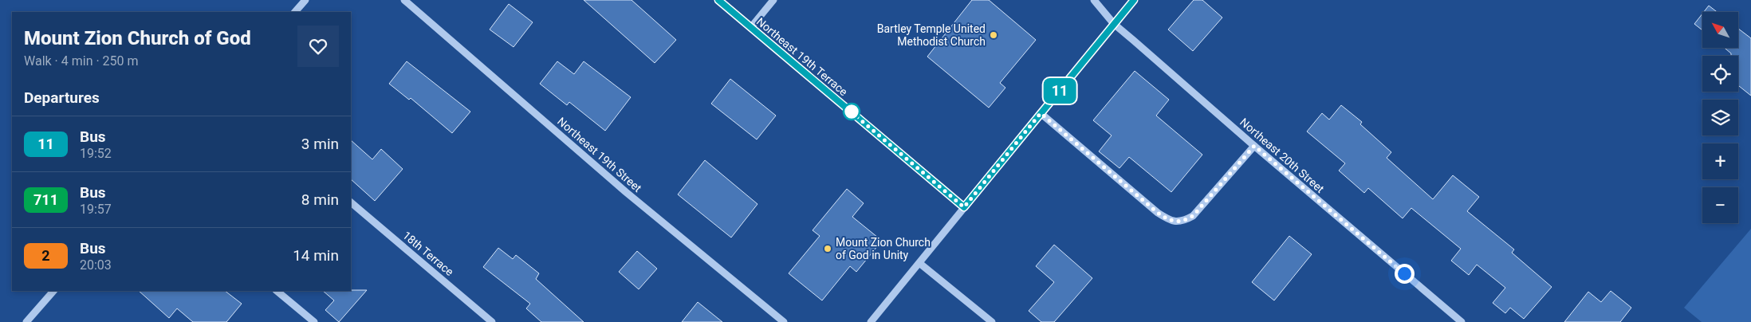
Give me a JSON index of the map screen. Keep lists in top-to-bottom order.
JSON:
{
  "streets": {
    "street": [
      "Northeast 19th Terrace",
      "Northeast 19th Street",
      "Northeast 20th Street",
      "18th Terrace"
    ]
  },
  "places": ["Bartley Temple United Methodist Church", "Mount Zion Church of God in Unity"],
  "lines": ["bus line 11"],
  "north": "top left",
  "page": {
    "on_map": "11",
    "map_buttons": ["+", "−"],
    "heading": [
      ["Mount Zion Church of God", "Walk · 4 min · 250 m"],
      "Departures"
    ],
    "list": [
      {
        "mark": "11",
        "name": "Bus",
        "note": "19:52",
        "value": "3 min"
      },
      {
        "mark": "711",
        "name": "Bus",
        "note": "19:57",
        "value": "8 min"
      },
      {
        "mark": "2",
        "name": "Bus",
        "note": "20:03",
        "value": "14 min"
      }
    ]
  }
}
